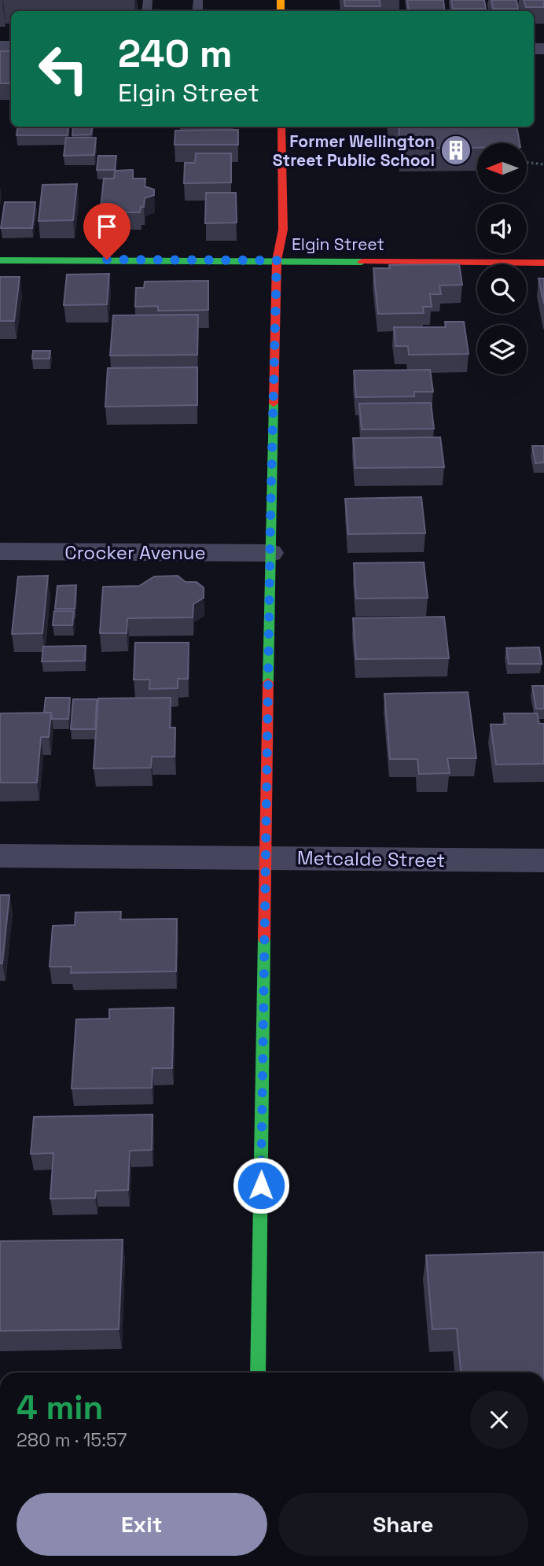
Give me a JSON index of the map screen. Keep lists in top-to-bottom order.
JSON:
{
  "streets": {
    "street": ["Elgin Street", "Crocker Avenue", "Metcalde Street"]
  },
  "places": {
    "building": ["Former Wellington Street Public School"]
  },
  "north": "left",
  "page": {
    "turn": ["240 m", "Elgin Street"],
    "heading": ["4 min", "280 m · 15:57"],
    "buttons": ["Exit", "Share"]
  }
}
